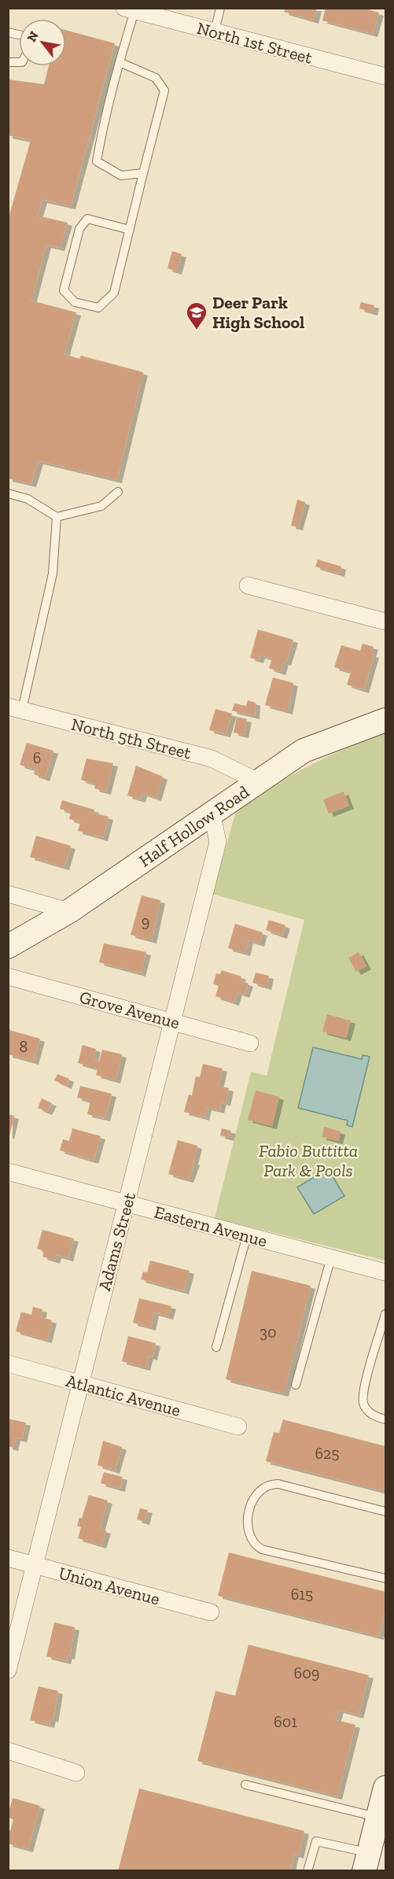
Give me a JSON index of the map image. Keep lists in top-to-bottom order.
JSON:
{
  "streets": {
    "street": [
      "North 1st Street",
      "North 5th Street",
      "Half Hollow Road",
      "Grove Avenue",
      "Eastern Avenue",
      "Adams Street",
      "Atlantic Avenue",
      "Union Avenue"
    ]
  },
  "crossings": [
    ["North 5th Street", "Half Hollow Road"],
    ["Half Hollow Road", "Adams Street"],
    ["Grove Avenue", "Adams Street"],
    ["Eastern Avenue", "Adams Street"],
    ["Adams Street", "Atlantic Avenue"],
    ["Adams Street", "Union Avenue"]
  ],
  "parks": ["Fabio Buttitta Park & Pools"],
  "places": {
    "school or university": ["Deer Park High School"]
  },
  "house_numbers": [
    "6",
    "9",
    "8",
    "30",
    "625",
    "615",
    "609",
    "601"
  ],
  "north": "top left"
}
